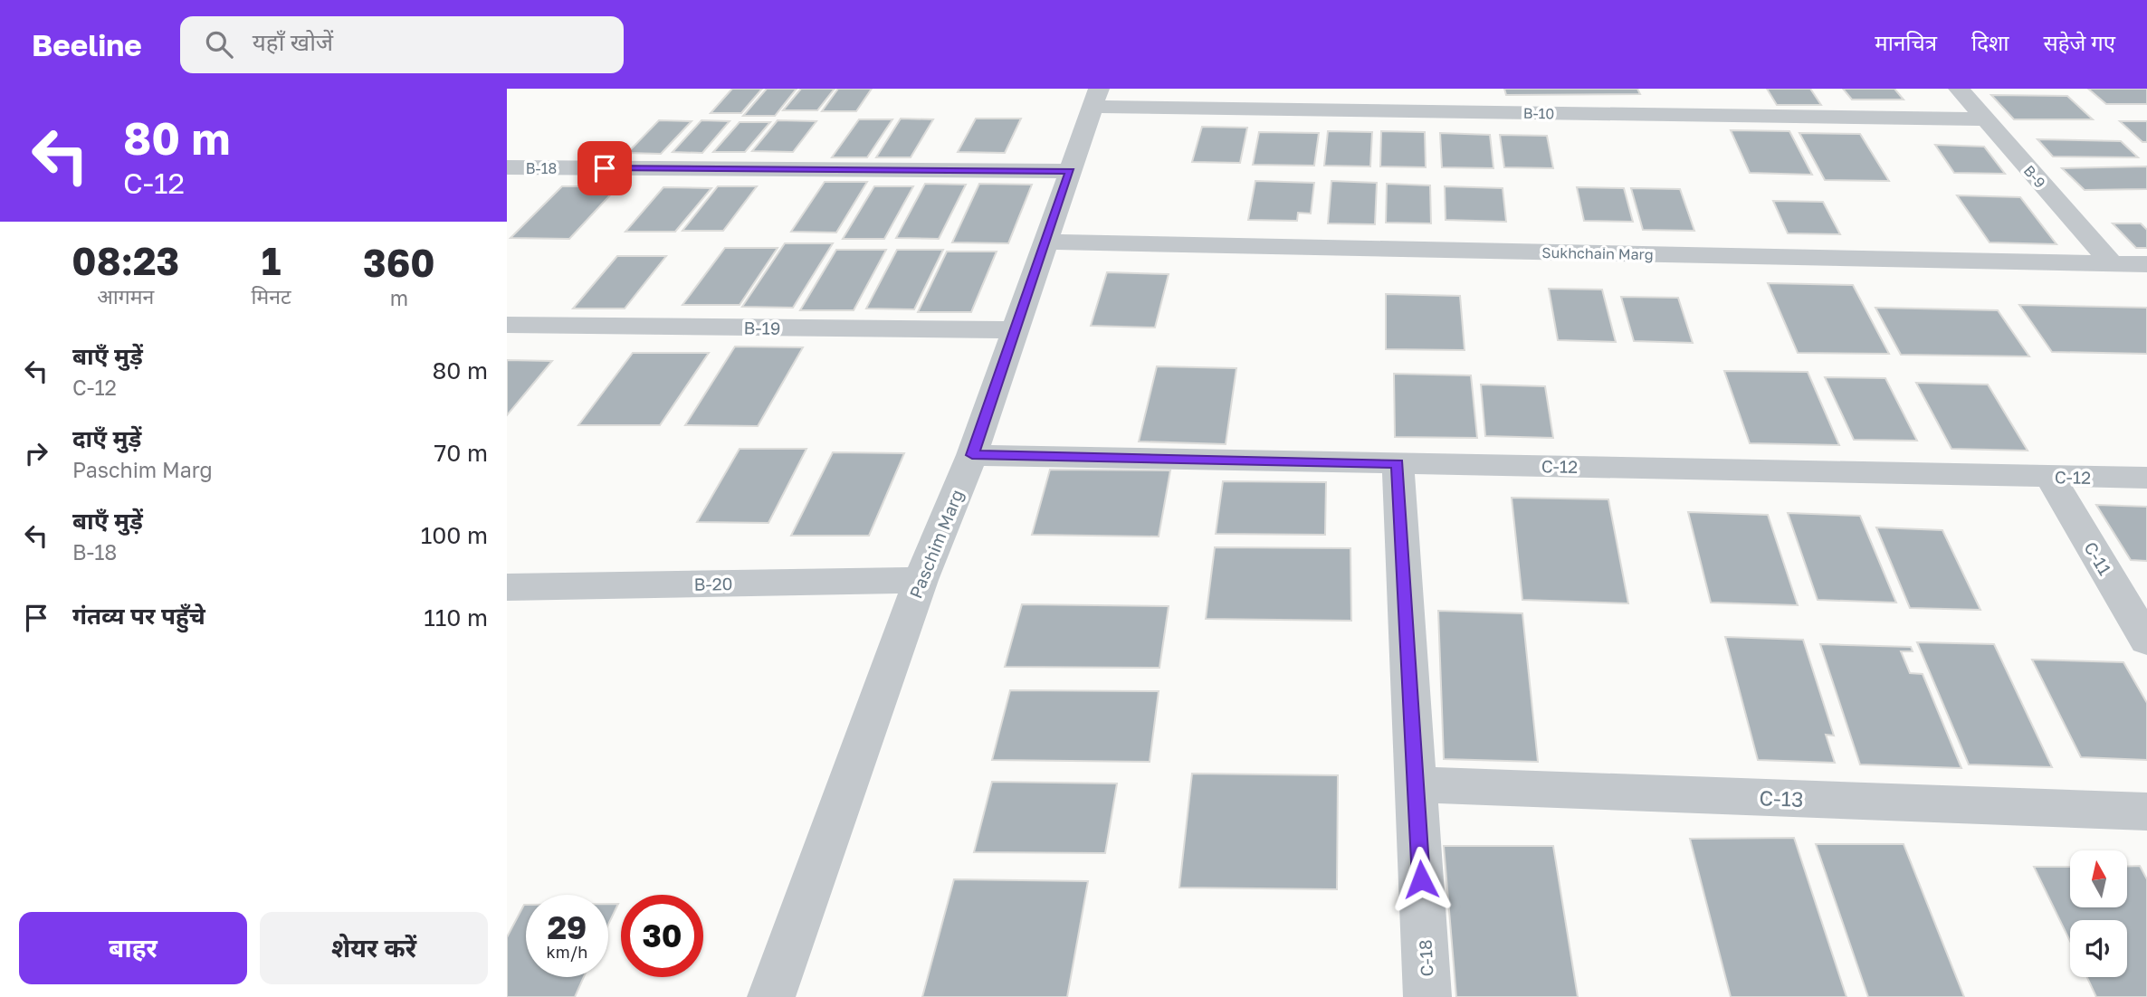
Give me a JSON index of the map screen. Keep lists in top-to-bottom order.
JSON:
{
  "streets": {
    "street": [
      "B-10",
      "B-18",
      "B-9",
      "Sukhchain Marg",
      "B-19",
      "C-12",
      "Paschim Marg",
      "C-11",
      "B-20",
      "C-13",
      "C-18"
    ]
  },
  "crossings": [
    ["B-10", "B-9"],
    ["B-10", "Paschim Marg"],
    ["B-18", "Paschim Marg"],
    ["B-9", "Sukhchain Marg"],
    ["Sukhchain Marg", "Paschim Marg"],
    ["B-19", "Paschim Marg"],
    ["C-12", "Paschim Marg"],
    ["C-12", "C-11"],
    ["C-12", "C-18"],
    ["Paschim Marg", "B-20"],
    ["C-13", "C-18"]
  ],
  "north": "top",
  "page": {
    "header": "Beeline",
    "search": "यहाँ खोजें",
    "nav": ["मानचित्र", "दिशा", "सहेजे गए"],
    "turn": ["80 m", "C-12"],
    "eta": [
      "08:23",
      "आगमन",
      "1",
      "मिनट",
      "360",
      "m"
    ],
    "list": [
      {
        "name": "बाएँ मुड़ें",
        "note": "C-12",
        "value": "80 m"
      },
      {
        "name": "दाएँ मुड़ें",
        "note": "Paschim Marg",
        "value": "70 m"
      },
      {
        "name": "बाएँ मुड़ें",
        "note": "B-18",
        "value": "100 m"
      },
      {
        "name": "गंतव्य पर पहुँचे",
        "value": "110 m"
      }
    ],
    "speed": "29 km/h",
    "limit": "30",
    "buttons": ["बाहर", "शेयर करें"]
  }
}
